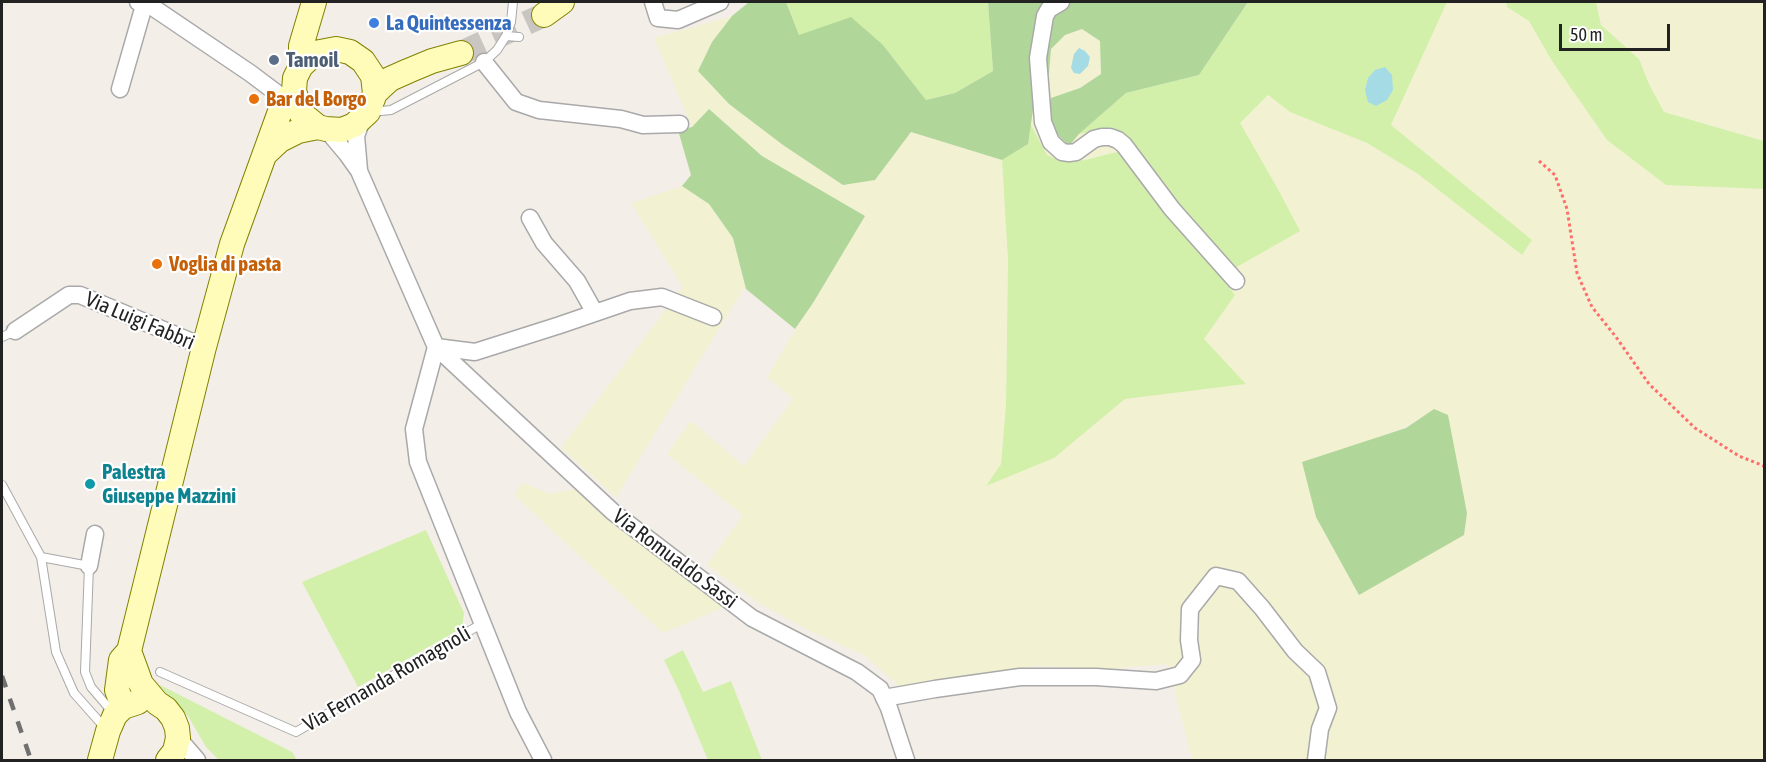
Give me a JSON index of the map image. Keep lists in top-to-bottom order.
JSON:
{
  "streets": {
    "street": ["Via Luigi Fabbri", "Via Romualdo Sassi", "Via Fernanda Romagnoli"]
  },
  "crossings": [
    ["Via Romualdo Sassi", "Via Fernanda Romagnoli"]
  ],
  "places": [
    "La Quintessenza",
    "Tamoil",
    "Bar del Borgo",
    "Voglia di pasta",
    "Palestra Giuseppe Mazzini"
  ],
  "scale_bar": "50 m"
}
